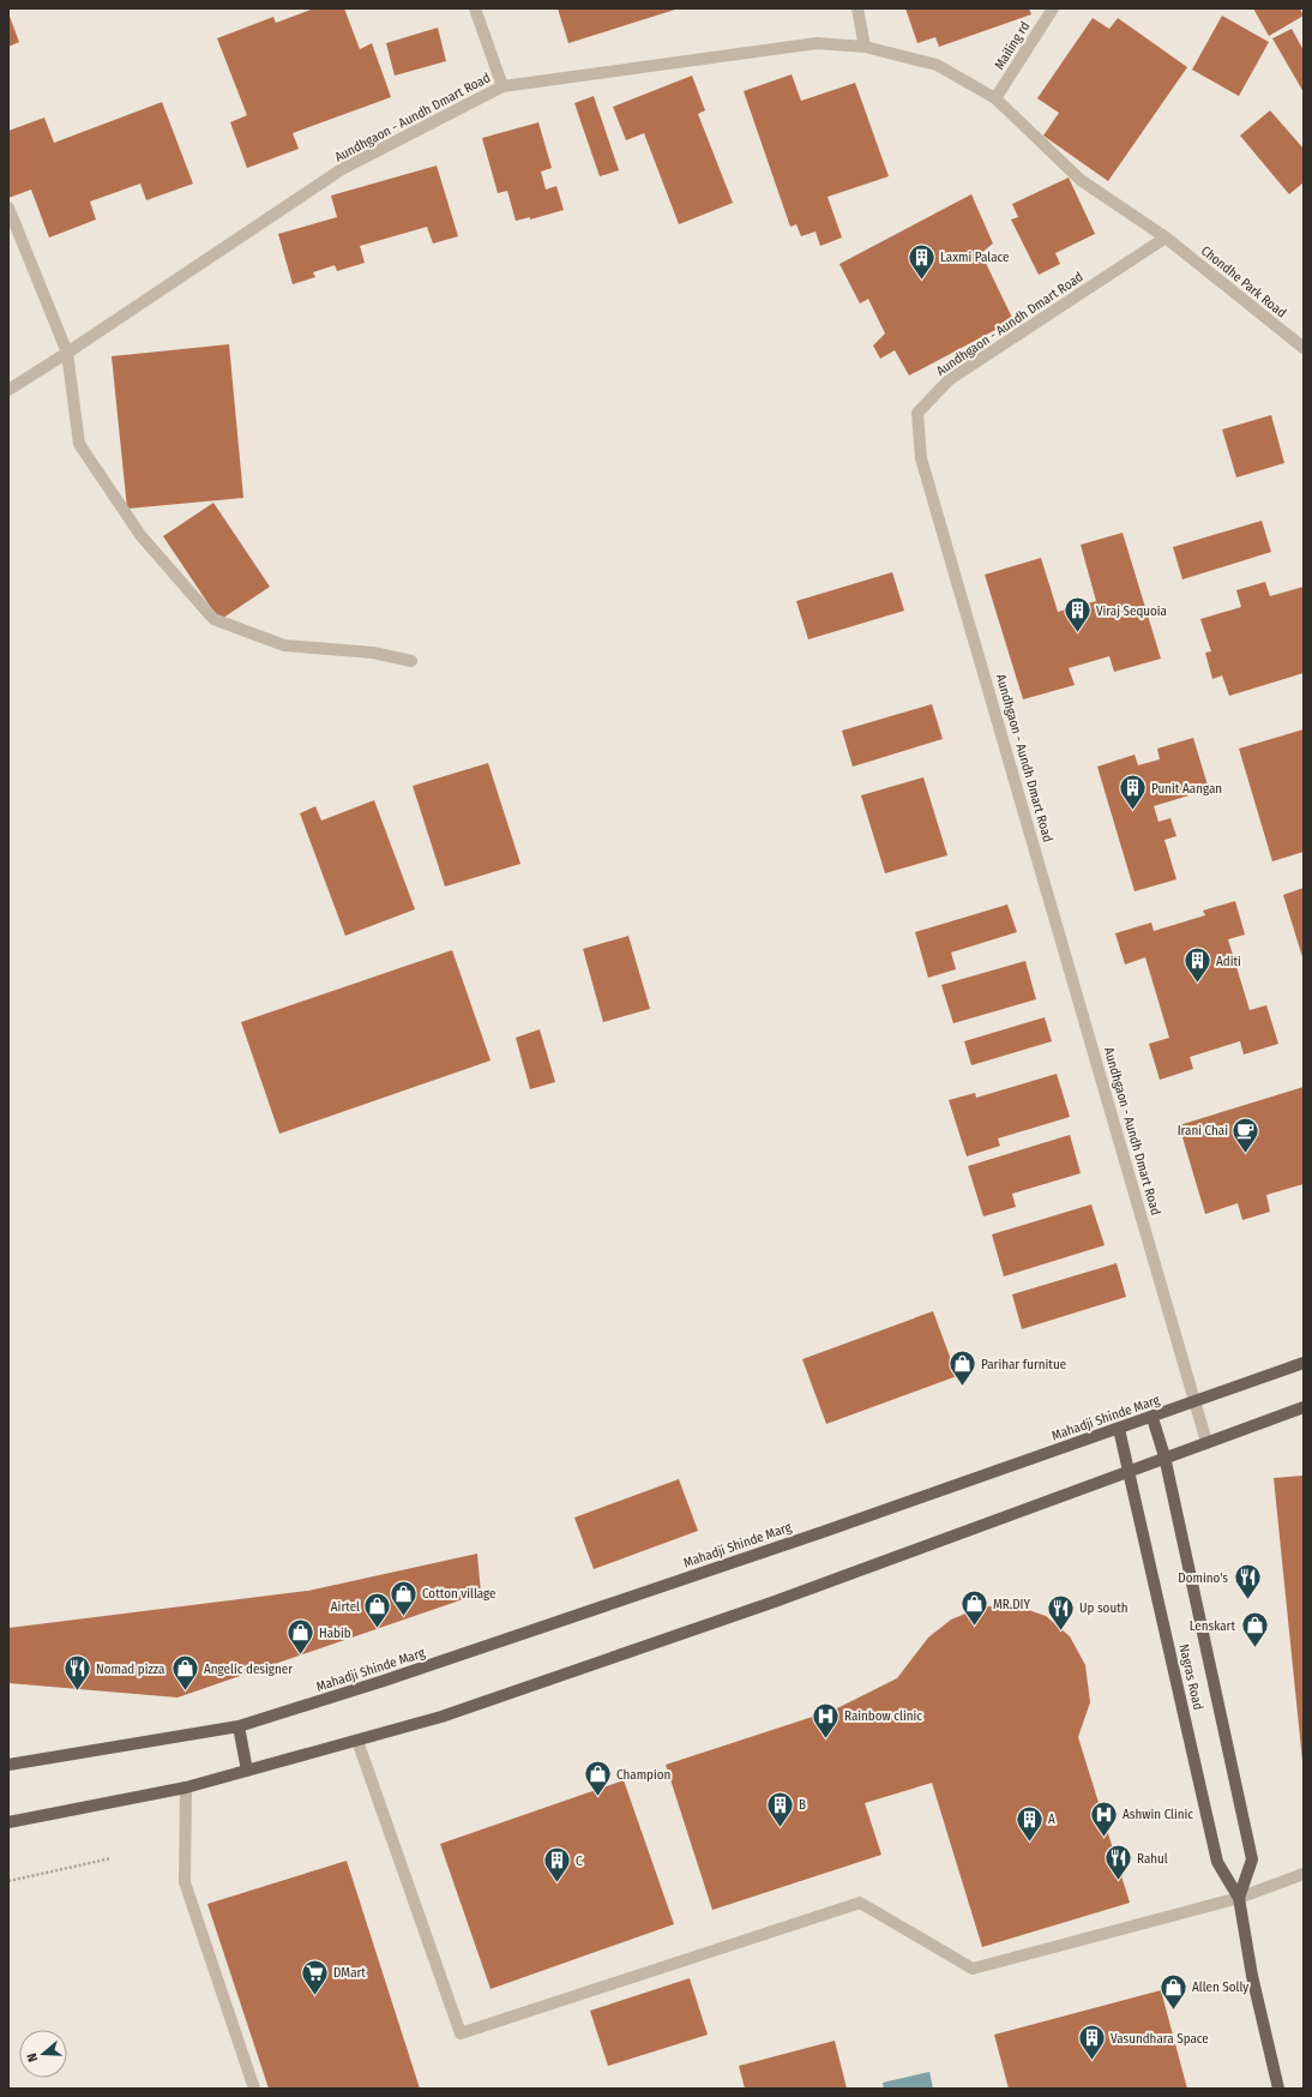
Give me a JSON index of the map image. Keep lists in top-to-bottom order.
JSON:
{
  "streets": {
    "main road": ["Mahadji Shinde Marg", "Nagras Road"],
    "street": ["Mailing rd", "Aundhgaon - Aundh Dmart Road", "Chondhe Park Road"]
  },
  "crossings": [
    ["Mailing rd", "Aundhgaon - Aundh Dmart Road"],
    ["Mailing rd", "Chondhe Park Road"],
    ["Aundhgaon - Aundh Dmart Road", "Chondhe Park Road"],
    ["Aundhgaon - Aundh Dmart Road", "Mahadji Shinde Marg"],
    ["Mahadji Shinde Marg", "Nagras Road"]
  ],
  "places": {
    "building": [
      "Laxmi Palace",
      "Viraj Sequoia",
      "Punit Aangan",
      "Aditi",
      "B",
      "A",
      "C",
      "Vasundhara Space"
    ],
    "cafe": ["Irani Chai"],
    "shop": [
      "Parihar furnitue",
      "Cotton village",
      "MR.DIY",
      "Airtel",
      "Lenskart",
      "Habib",
      "Angelic designer",
      "Champion",
      "Allen Solly"
    ],
    "restaurant": [
      "Domino's",
      "Up south",
      "Nomad pizza",
      "Rahul"
    ],
    "hospital": ["Rainbow clinic", "Ashwin Clinic"],
    "supermarket": ["DMart"]
  },
  "north": "left"
}
